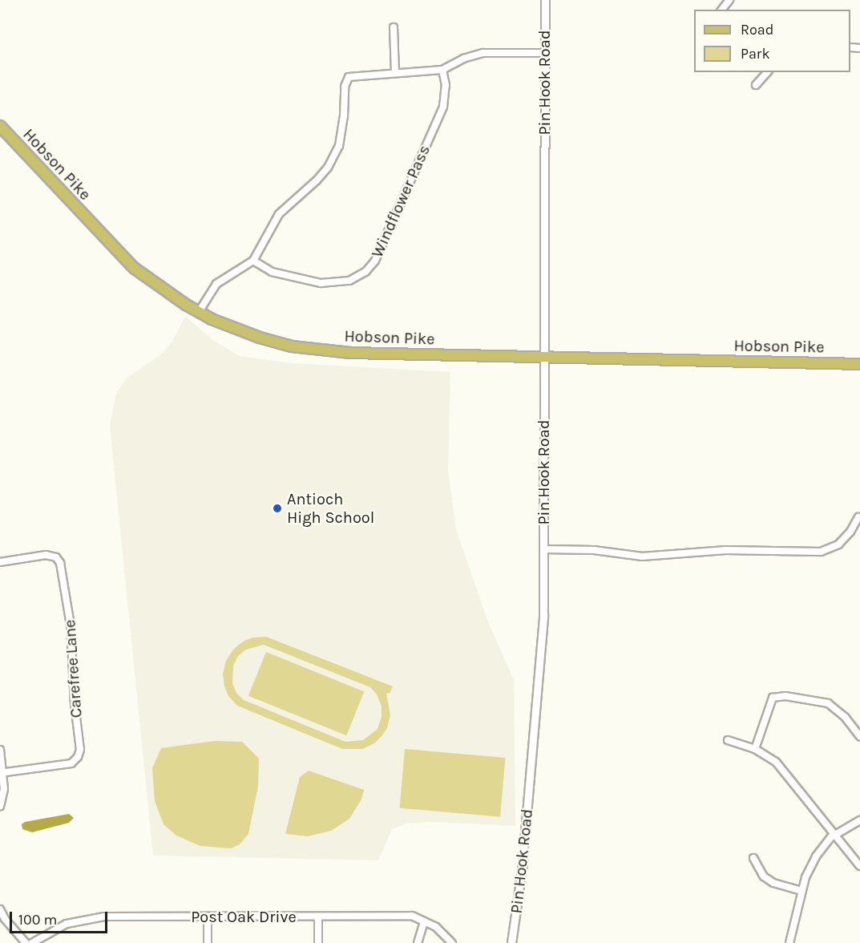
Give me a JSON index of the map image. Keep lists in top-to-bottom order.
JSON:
{
  "streets": {
    "main road": ["Hobson Pike"],
    "street": [
      "Pin Hook Road",
      "Windflower Pass",
      "Carefree Lane",
      "Post Oak Drive"
    ]
  },
  "crossings": [
    ["Pin Hook Road", "Hobson Pike"]
  ],
  "places": ["Antioch High School"],
  "legend": ["Road", "Park"],
  "scale_bar": "100 m"
}
